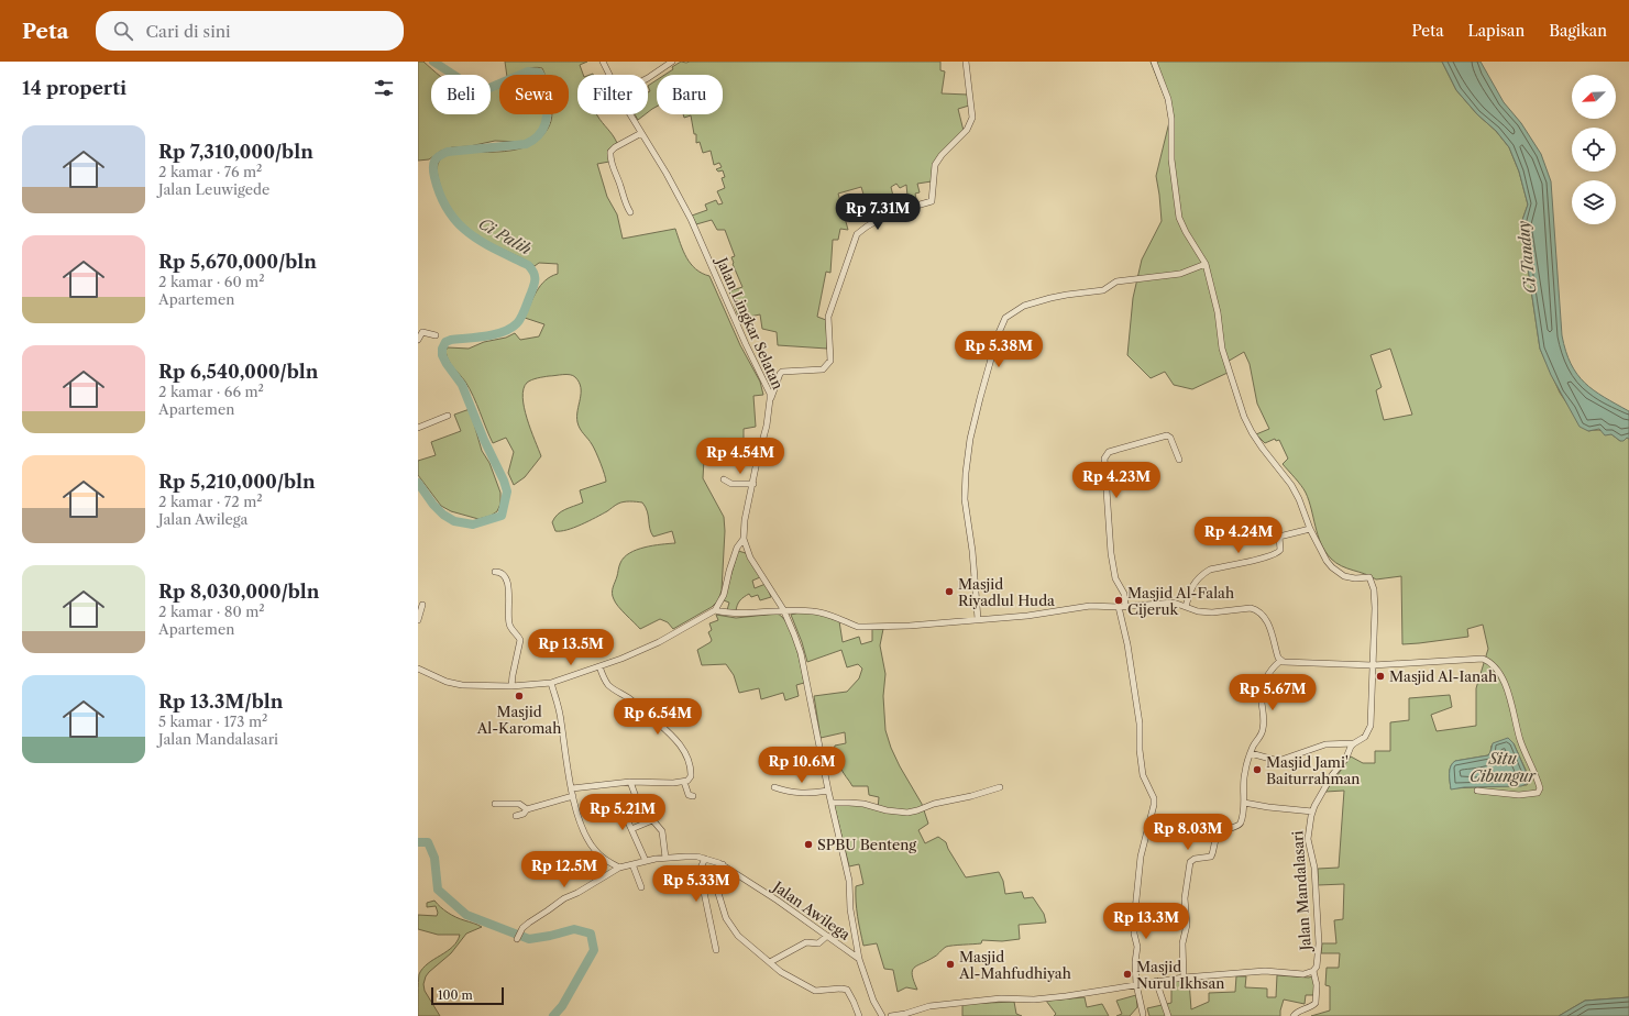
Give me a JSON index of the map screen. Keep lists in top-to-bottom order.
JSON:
{
  "streets": {
    "street": ["Jalan Lingkar Selatan", "Jalan Mandalasari", "Jalan Awilega"]
  },
  "crossings": [
    ["Jalan Lingkar Selatan", "Jalan Awilega"]
  ],
  "water": ["Ci Palih", "Ci Tanduy", "Situ Cibungur"],
  "places": [
    "Masjid Riyadlul Huda",
    "Masjid Al-Falah Cijeruk",
    "Masjid Al-Ianah",
    "Masjid Al-Karomah",
    "Masjid Jami' Baiturrahman",
    "SPBU Benteng",
    "Masjid Al-Mahfudhiyah",
    "Masjid Nurul Ikhsan"
  ],
  "scale_bar": "100 m",
  "north": "bottom left",
  "page": {
    "header": "Peta",
    "search": "Cari di sini",
    "nav": ["Peta", "Lapisan", "Bagikan"],
    "heading": "14 properti",
    "chip": [
      "Beli",
      "Sewa",
      "Filter",
      "Baru"
    ],
    "list": [
      {
        "name": "Rp 7,310,000/bln",
        "note": "2 kamar · 76 m² · Jalan Leuwigede"
      },
      {
        "name": "Rp 5,670,000/bln",
        "note": "2 kamar · 60 m² · Apartemen"
      },
      {
        "name": "Rp 6,540,000/bln",
        "note": "2 kamar · 66 m² · Apartemen"
      },
      {
        "name": "Rp 5,210,000/bln",
        "note": "2 kamar · 72 m² · Jalan Awilega"
      },
      {
        "name": "Rp 8,030,000/bln",
        "note": "2 kamar · 80 m² · Apartemen"
      },
      {
        "name": "Rp 13.3M/bln",
        "note": "5 kamar · 173 m² · Jalan Mandalasari"
      }
    ],
    "price": [
      "Rp 7.31M",
      "Rp 5.38M",
      "Rp 4.54M",
      "Rp 4.23M",
      "Rp 4.24M",
      "Rp 13.5M",
      "Rp 5.67M",
      "Rp 6.54M",
      "Rp 10.6M",
      "Rp 5.21M",
      "Rp 8.03M",
      "Rp 12.5M",
      "Rp 5.33M",
      "Rp 13.3M"
    ],
    "scale": "100 m"
  }
}
